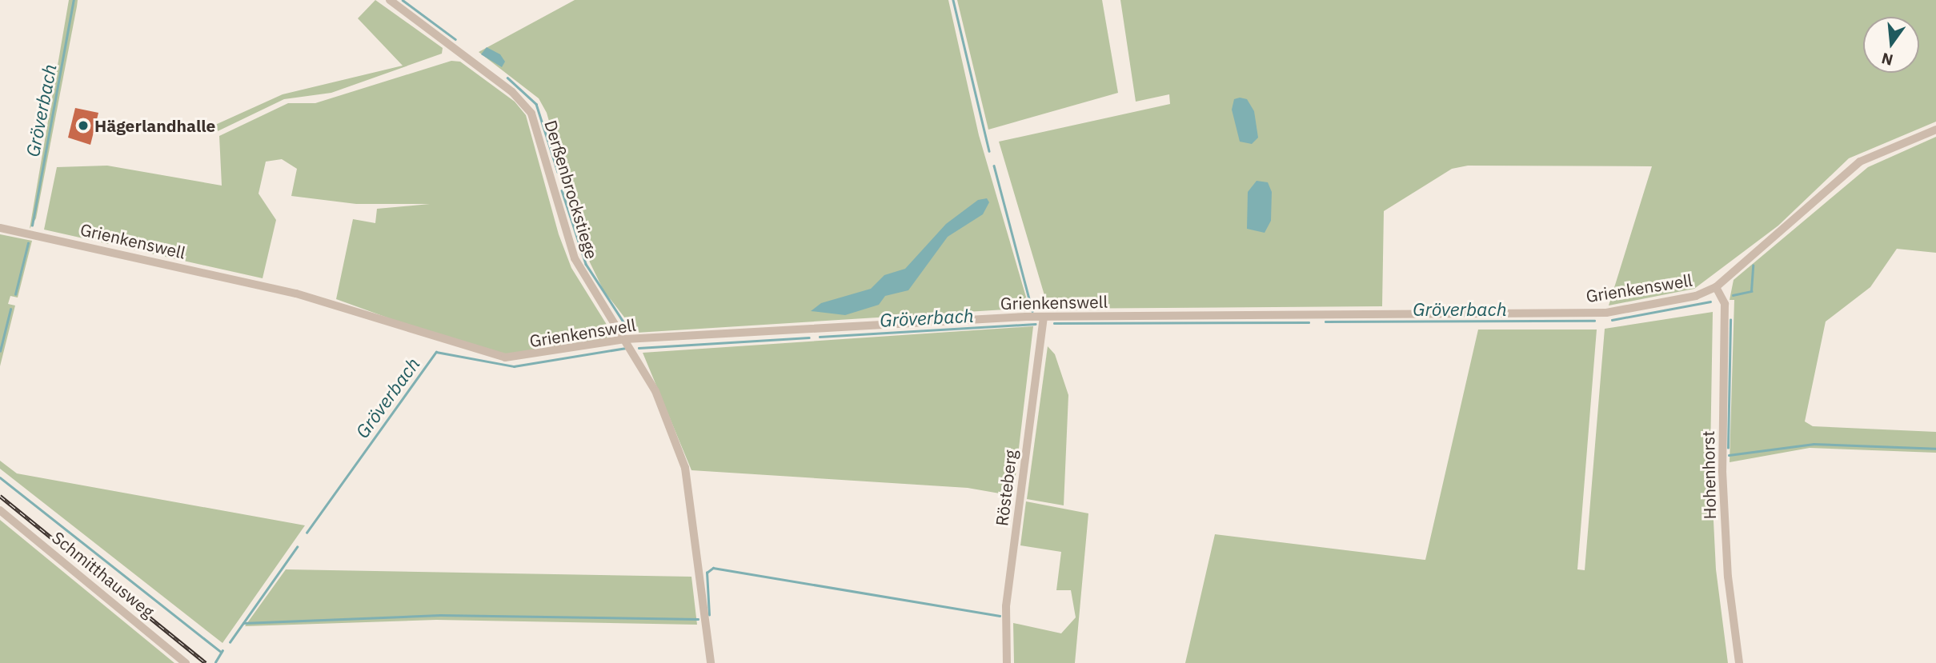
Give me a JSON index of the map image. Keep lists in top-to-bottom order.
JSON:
{
  "streets": {
    "street": [
      "Derßenbrockstiege",
      "Grienkenswell",
      "Hohenhorst",
      "Rösteberg",
      "Schmitthausweg"
    ]
  },
  "crossings": [
    ["Derßenbrockstiege", "Grienkenswell"],
    ["Grienkenswell", "Hohenhorst"],
    ["Grienkenswell", "Rösteberg"]
  ],
  "water": ["Gröverbach"],
  "places": ["Hägerlandhalle"],
  "north": "bottom"
}
